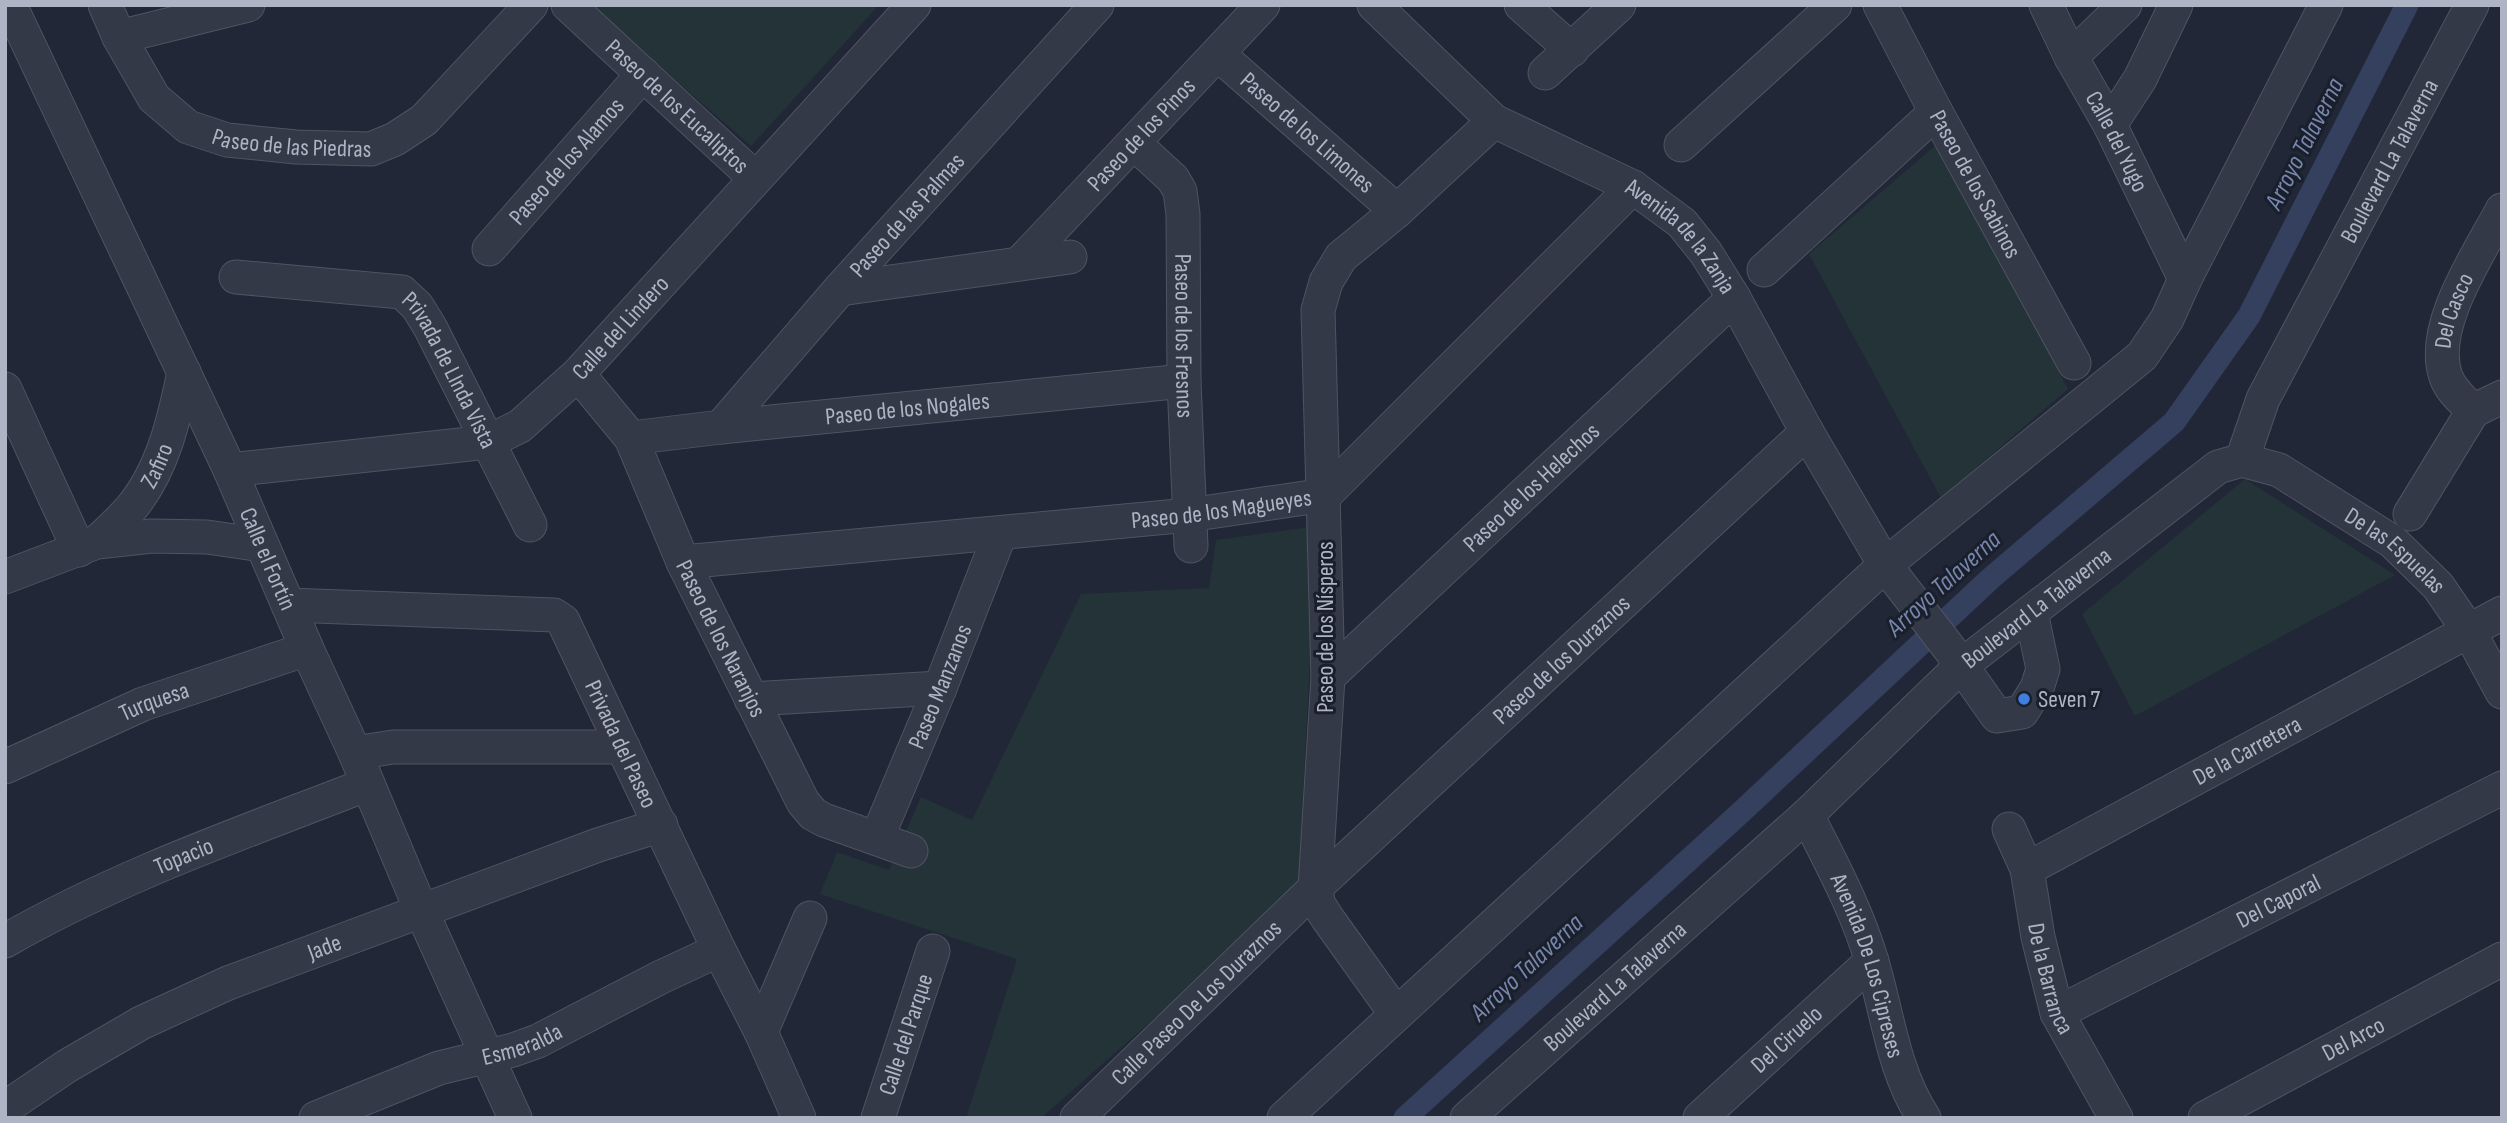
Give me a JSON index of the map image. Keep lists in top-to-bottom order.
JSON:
{
  "streets": {
    "street": [
      "Paseo de los Eucaliptos",
      "Paseo de los Limones",
      "Paseo de los Pinos",
      "Paseo de las Piedras",
      "Calle del Yugo",
      "Paseo de los Alamos",
      "Boulevard La Talaverna",
      "Paseo de los Sabinos",
      "Paseo de las Palmas",
      "Avenida de la Zanja",
      "Del Casco",
      "Calle del Lindero",
      "Paseo de los Fresnos",
      "Privada de LInda Vista",
      "Paseo de los Nogales",
      "Zafiro",
      "Paseo de los Helechos",
      "Paseo de los Magueyes",
      "De las Espuelas",
      "Calle el Fortín",
      "Paseo de los Nísperos",
      "Paseo de los Naranjos",
      "Paseo de los Duraznos",
      "Paseo Manzanos",
      "Turquesa",
      "Privada del Paseo",
      "De la Carretera",
      "Topacio",
      "Del Caporal",
      "Jade",
      "Avenida De Los Cipreses",
      "De la Barranca",
      "Calle Paseo De Los Duraznos",
      "Calle del Parque",
      "Del Arco",
      "Del Ciruelo",
      "Esmeralda"
    ]
  },
  "crossings": [
    ["Paseo de los Eucaliptos", "Paseo de los Alamos"],
    ["Paseo de los Eucaliptos", "Calle del Lindero"],
    ["Paseo de los Limones", "Paseo de los Pinos"],
    ["Paseo de los Limones", "Paseo de los Nísperos"],
    ["Paseo de los Pinos", "Paseo de los Fresnos"],
    ["Boulevard La Talaverna", "Avenida de la Zanja"],
    ["Boulevard La Talaverna", "De las Espuelas"],
    ["Boulevard La Talaverna", "Avenida De Los Cipreses"],
    ["Paseo de las Palmas", "Paseo de los Nogales"],
    ["Avenida de la Zanja", "Paseo de los Helechos"],
    ["Avenida de la Zanja", "Paseo de los Magueyes"],
    ["Avenida de la Zanja", "Paseo de los Nísperos"],
    ["Avenida de la Zanja", "Paseo de los Duraznos"],
    ["Calle del Lindero", "Privada de LInda Vista"],
    ["Calle del Lindero", "Calle el Fortín"],
    ["Calle del Lindero", "Paseo de los Naranjos"],
    ["Paseo de los Fresnos", "Paseo de los Nogales"],
    ["Paseo de los Fresnos", "Paseo de los Magueyes"],
    ["Paseo de los Nogales", "Paseo de los Naranjos"],
    ["Zafiro", "Calle el Fortín"],
    ["Paseo de los Helechos", "Paseo de los Nísperos"],
    ["Paseo de los Magueyes", "Paseo de los Nísperos"],
    ["Paseo de los Magueyes", "Paseo de los Naranjos"],
    ["Paseo de los Magueyes", "Paseo Manzanos"],
    ["De las Espuelas", "De la Carretera"],
    ["Calle el Fortín", "Turquesa"],
    ["Calle el Fortín", "Privada del Paseo"],
    ["Calle el Fortín", "Topacio"],
    ["Calle el Fortín", "Jade"],
    ["Calle el Fortín", "Esmeralda"],
    ["Paseo de los Nísperos", "Paseo de los Duraznos"],
    ["Paseo de los Nísperos", "Calle Paseo De Los Duraznos"],
    ["Paseo de los Naranjos", "Paseo Manzanos"],
    ["Paseo de los Duraznos", "Calle Paseo De Los Duraznos"],
    ["Privada del Paseo", "Jade"],
    ["Privada del Paseo", "Esmeralda"],
    ["De la Carretera", "De la Barranca"],
    ["Del Caporal", "De la Barranca"],
    ["Avenida De Los Cipreses", "Del Ciruelo"]
  ],
  "water": ["Arroyo Talaverna"],
  "places": ["Seven 7"]
}
